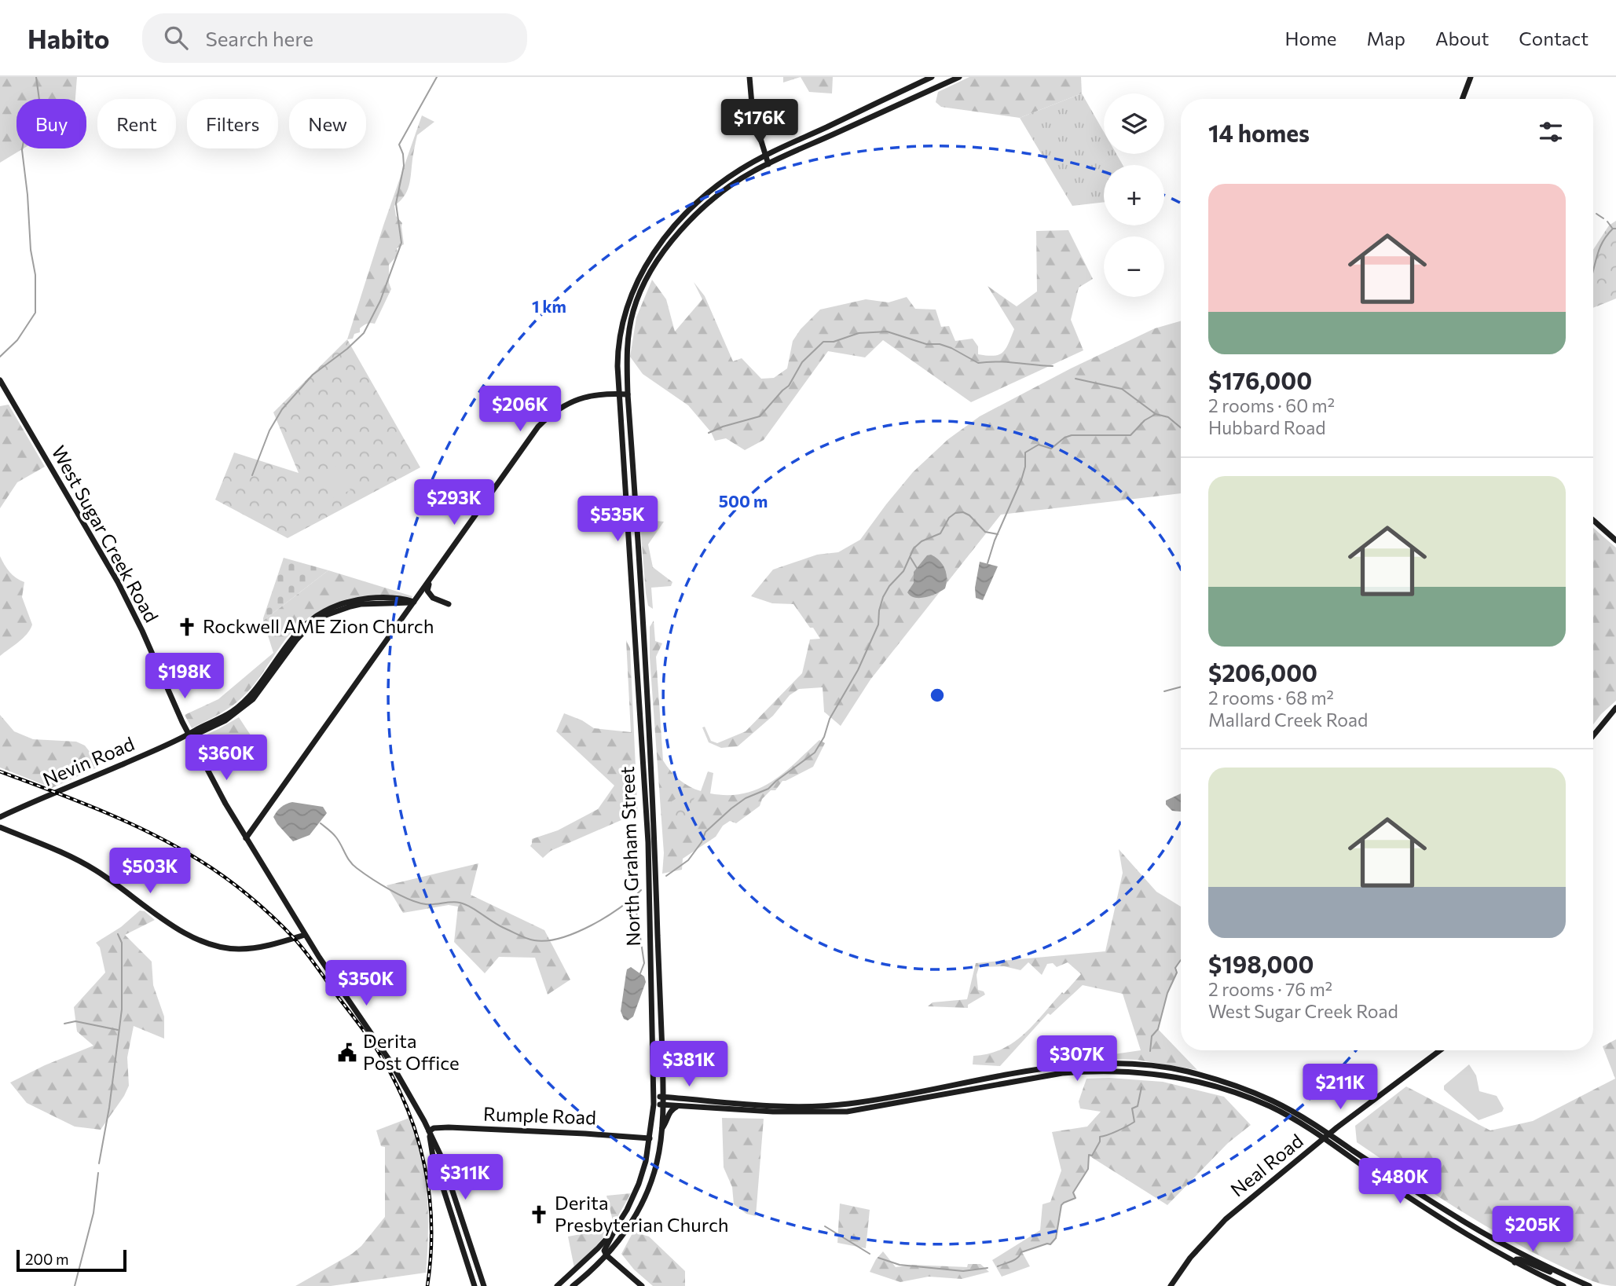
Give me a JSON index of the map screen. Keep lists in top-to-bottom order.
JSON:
{
  "streets": {
    "main road": [
      "West Sugar Creek Road",
      "Nevin Road",
      "North Graham Street",
      "Rumple Road",
      "Neal Road"
    ]
  },
  "crossings": [
    ["West Sugar Creek Road", "Nevin Road"],
    ["West Sugar Creek Road", "Rumple Road"],
    ["North Graham Street", "Rumple Road"]
  ],
  "places": {
    "church": ["Rockwell AME Zion Church", "Derita Presbyterian Church"],
    "public building": ["Derita Post Office"]
  },
  "scale_bar": "200 m",
  "page": {
    "header": "Habito",
    "search": "Search here",
    "nav": [
      "Home",
      "Map",
      "About",
      "Contact"
    ],
    "map_buttons": ["+", "−"],
    "price": [
      "$176K",
      "$206K",
      "$293K",
      "$535K",
      "$198K",
      "$360K",
      "$503K",
      "$350K",
      "$307K",
      "$381K",
      "$211K",
      "$311K",
      "$480K",
      "$205K"
    ],
    "chip": [
      "Buy",
      "Rent",
      "Filters",
      "New"
    ],
    "heading": "14 homes",
    "list": [
      {
        "name": "$176,000",
        "note": "2 rooms · 60 m² · Hubbard Road"
      },
      {
        "name": "$206,000",
        "note": "2 rooms · 68 m² · Mallard Creek Road"
      },
      {
        "name": "$198,000",
        "note": "2 rooms · 76 m² · West Sugar Creek Road"
      }
    ],
    "scale": "200 m"
  },
  "rings": ["1 km", "500 m"]
}
